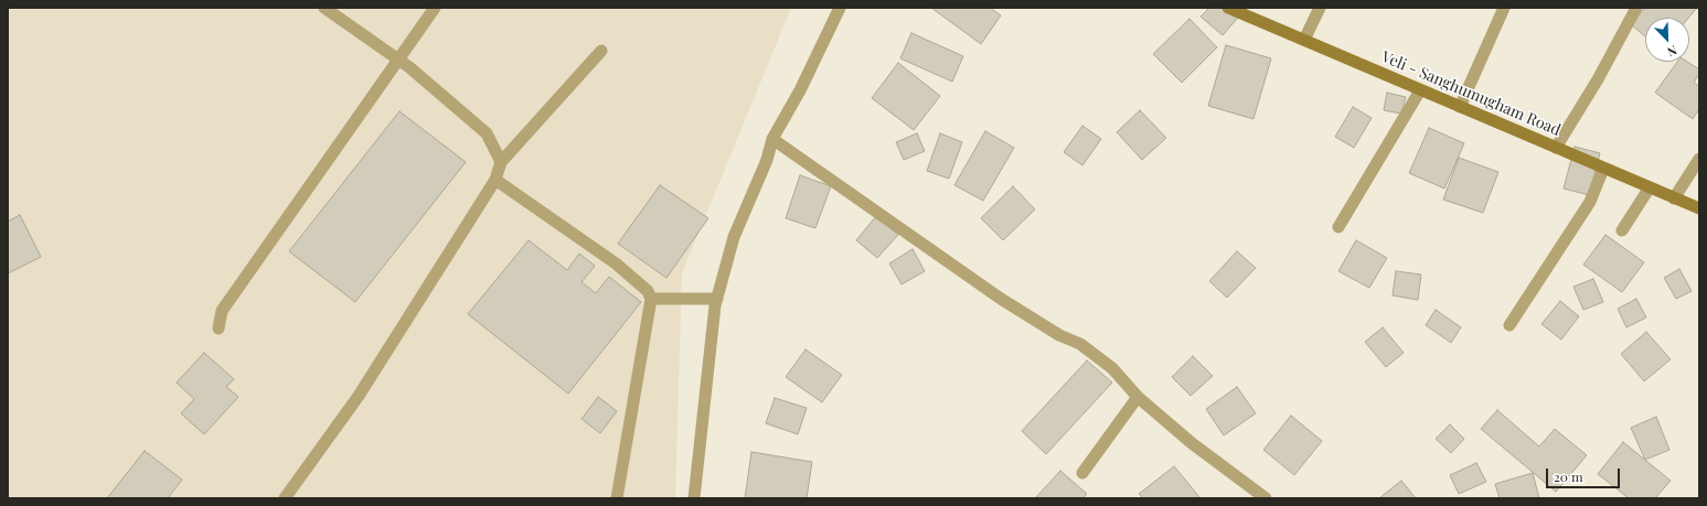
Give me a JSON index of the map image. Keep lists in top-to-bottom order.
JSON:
{
  "streets": {
    "main road": ["Veli - Sanghumugham Road"]
  },
  "scale_bar": "20 m",
  "north": "bottom right"
}
